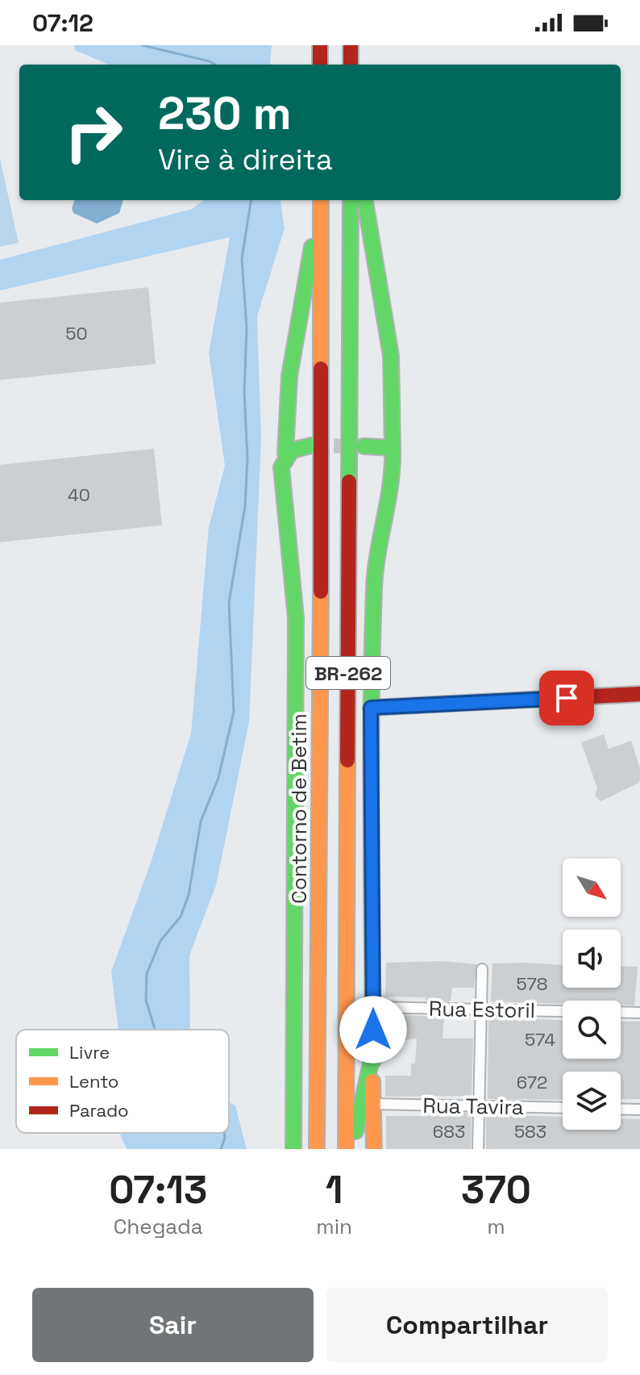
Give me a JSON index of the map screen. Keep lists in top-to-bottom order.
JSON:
{
  "streets": {
    "main road": ["BR-262", "Contorno de Betim"],
    "street": ["Rua Estoril", "Rua Tavira"]
  },
  "house_numbers": [
    "50",
    "40",
    "578",
    "574",
    "672",
    "683",
    "583"
  ],
  "legend": ["Livre", "Lento", "Parado"],
  "north": "bottom right",
  "page": {
    "status": "07:12",
    "turn": ["230 m", "Vire à direita"],
    "eta": [
      "07:13",
      "Chegada",
      "1",
      "min",
      "370",
      "m"
    ],
    "buttons": ["Sair", "Compartilhar"]
  }
}
